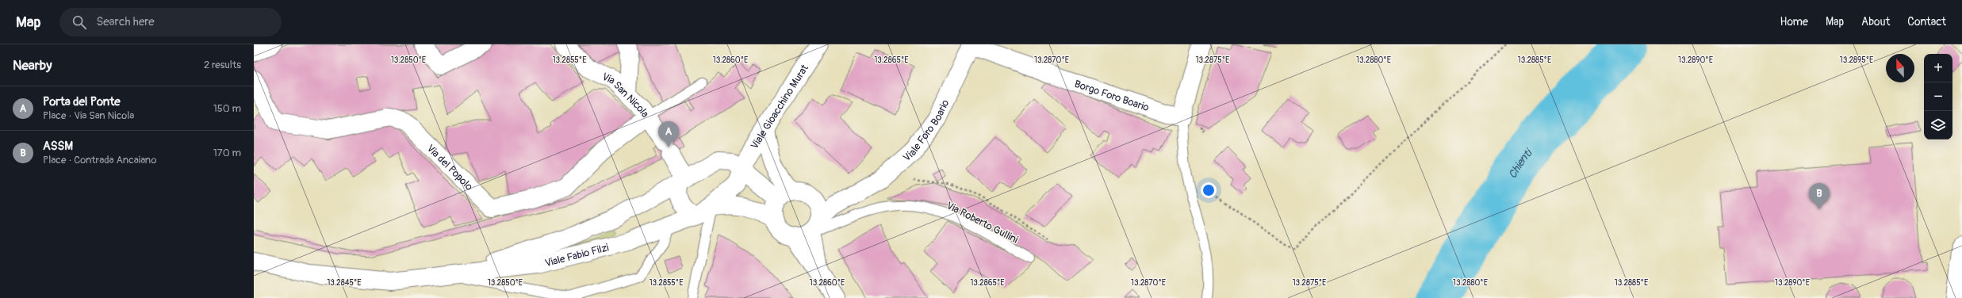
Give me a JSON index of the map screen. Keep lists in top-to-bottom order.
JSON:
{
  "streets": {
    "street": [
      "Borgo Foro Boario",
      "Via San Nicola",
      "Viale Gioacchino Murat",
      "Viale Foro Boario",
      "Via del Popolo",
      "Viale Fabio Filzi"
    ],
    "lane": ["Via Roberto Gullini"]
  },
  "crossings": [
    ["Borgo Foro Boario", "Viale Foro Boario"],
    ["Via San Nicola", "Via del Popolo"],
    ["Via San Nicola", "Viale Fabio Filzi"],
    ["Viale Gioacchino Murat", "Viale Fabio Filzi"],
    ["Viale Foro Boario", "Via Roberto Gullini"],
    ["Viale Foro Boario", "Viale Fabio Filzi"],
    ["Via Roberto Gullini", "Viale Fabio Filzi"]
  ],
  "water": ["Chienti"],
  "north": "top",
  "page": {
    "header": "Map",
    "search": "Search here",
    "nav": [
      "Home",
      "Map",
      "About",
      "Contact"
    ],
    "heading": ["Nearby", "2 results"],
    "map_buttons": ["+", "−"],
    "list": [
      {
        "mark": "A",
        "name": "Porta del Ponte",
        "note": "Place · Via San Nicola",
        "value": "150 m"
      },
      {
        "mark": "B",
        "name": "ASSM",
        "note": "Place · Contrada Ancaiano",
        "value": "170 m"
      }
    ],
    "pins": ["A", "B"]
  },
  "coordinates": [
    "13.2875°E",
    "13.2885°E",
    "13.2890°E",
    "13.2895°E",
    "13.2850°E",
    "13.2855°E",
    "13.2860°E",
    "13.2865°E",
    "13.2870°E",
    "13.2880°E",
    "13.2845°E"
  ]
}
